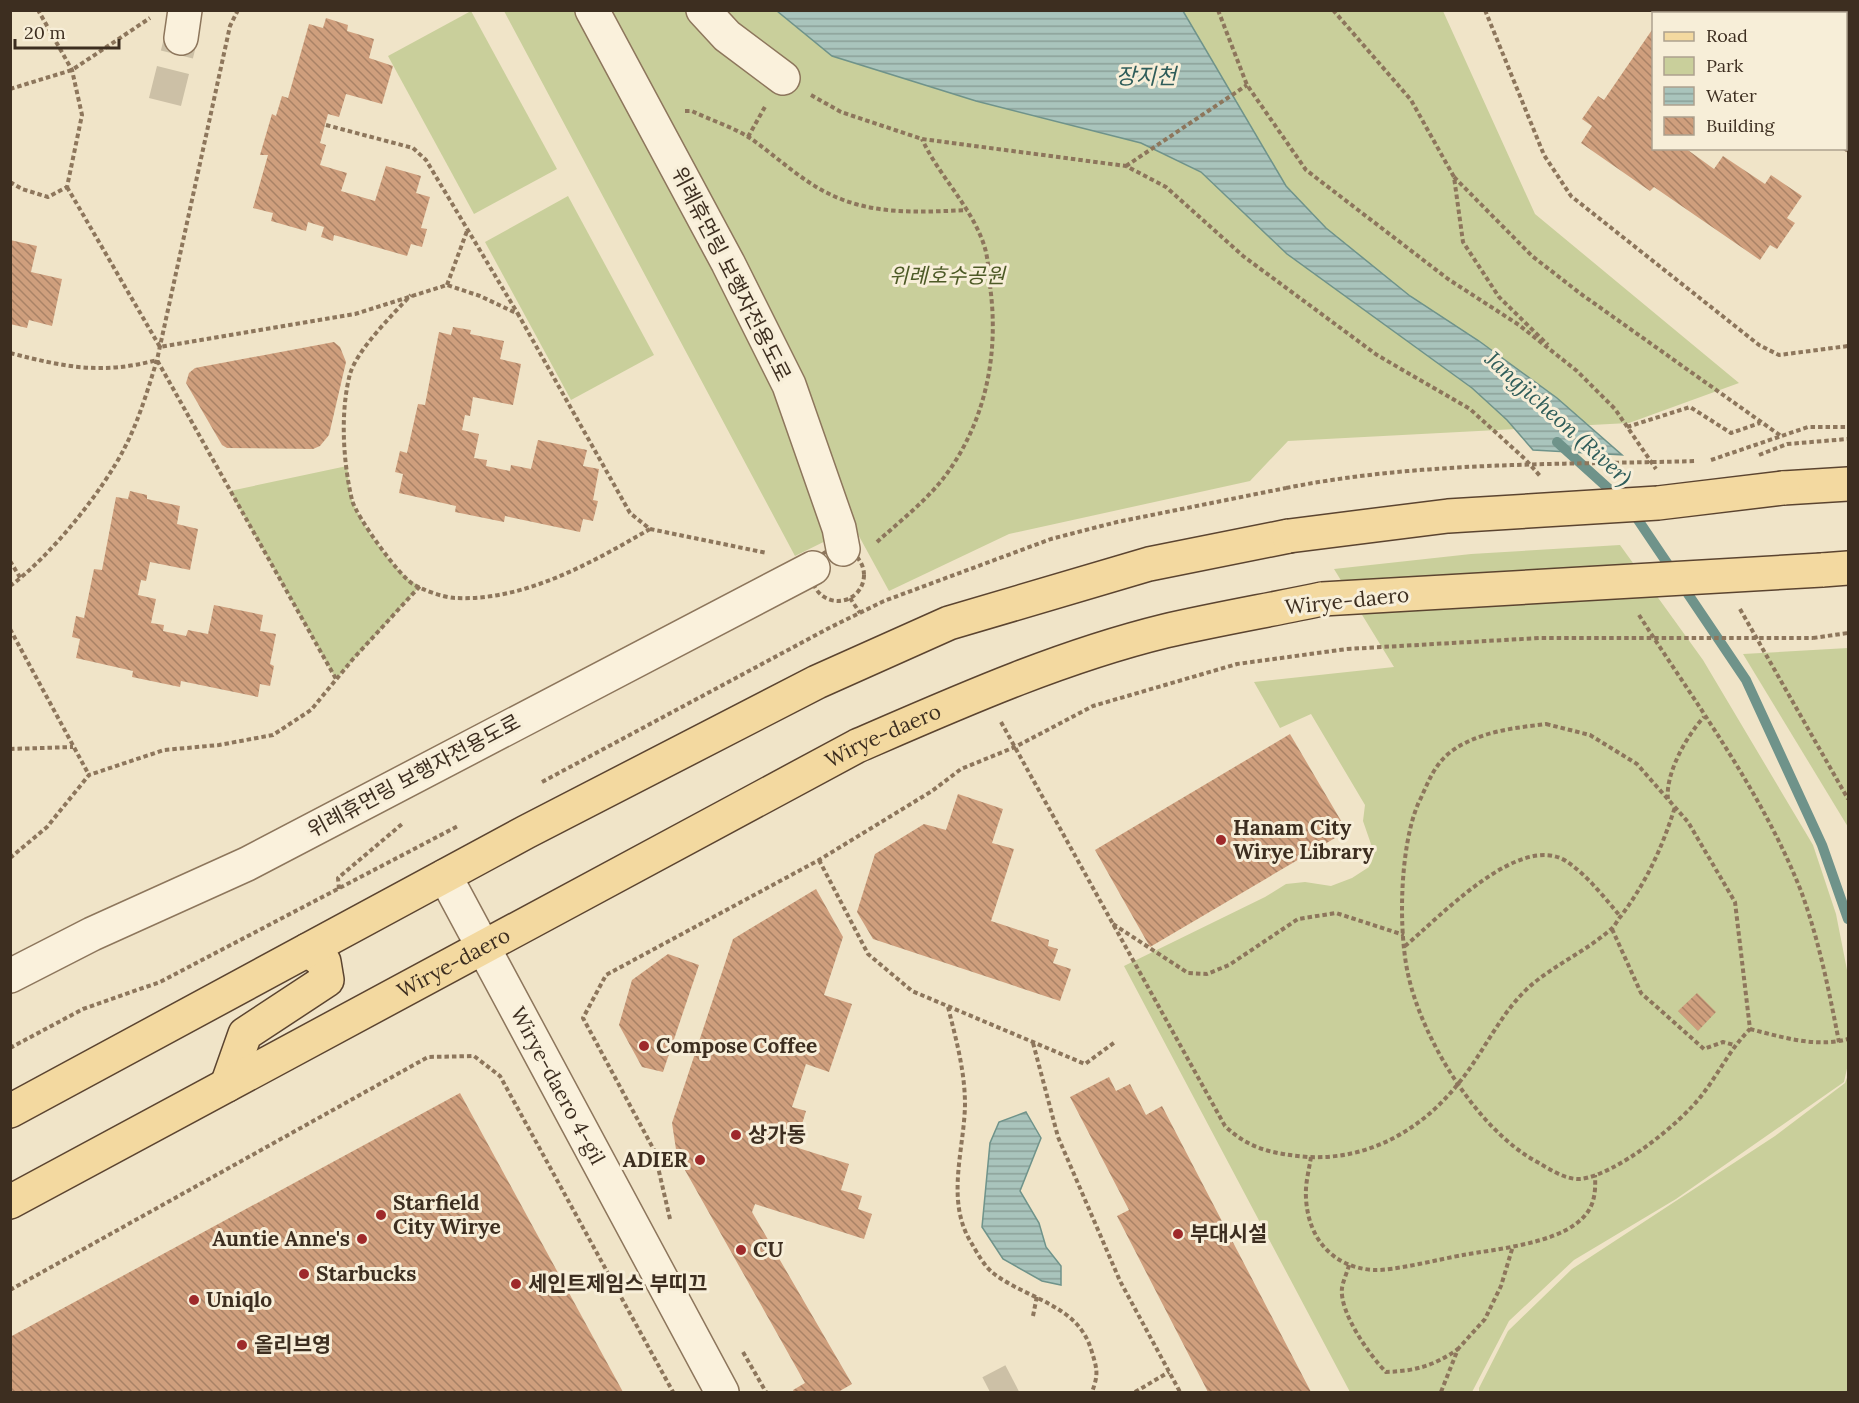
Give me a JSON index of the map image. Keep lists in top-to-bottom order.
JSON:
{
  "streets": {
    "main road": ["Wirye-daero"],
    "street": ["위례휴먼링 보행자전용도로", "Wirye-daero 4-gil"]
  },
  "crossings": [
    ["Wirye-daero", "Wirye-daero 4-gil"]
  ],
  "water": ["장지천", "Jangjicheon (River)"],
  "parks": ["위례호수공원"],
  "places": [
    "Hanam City Wirye Library",
    "Compose Coffee",
    "상가동",
    "ADIER",
    "Starfield City Wirye",
    "부대시설",
    "Auntie Anne's",
    "CU",
    "Starbucks",
    "세인트제임스 부띠끄",
    "Uniqlo",
    "올리브영"
  ],
  "legend": [
    "Road",
    "Park",
    "Water",
    "Building"
  ],
  "scale_bar": "20 m"
}
